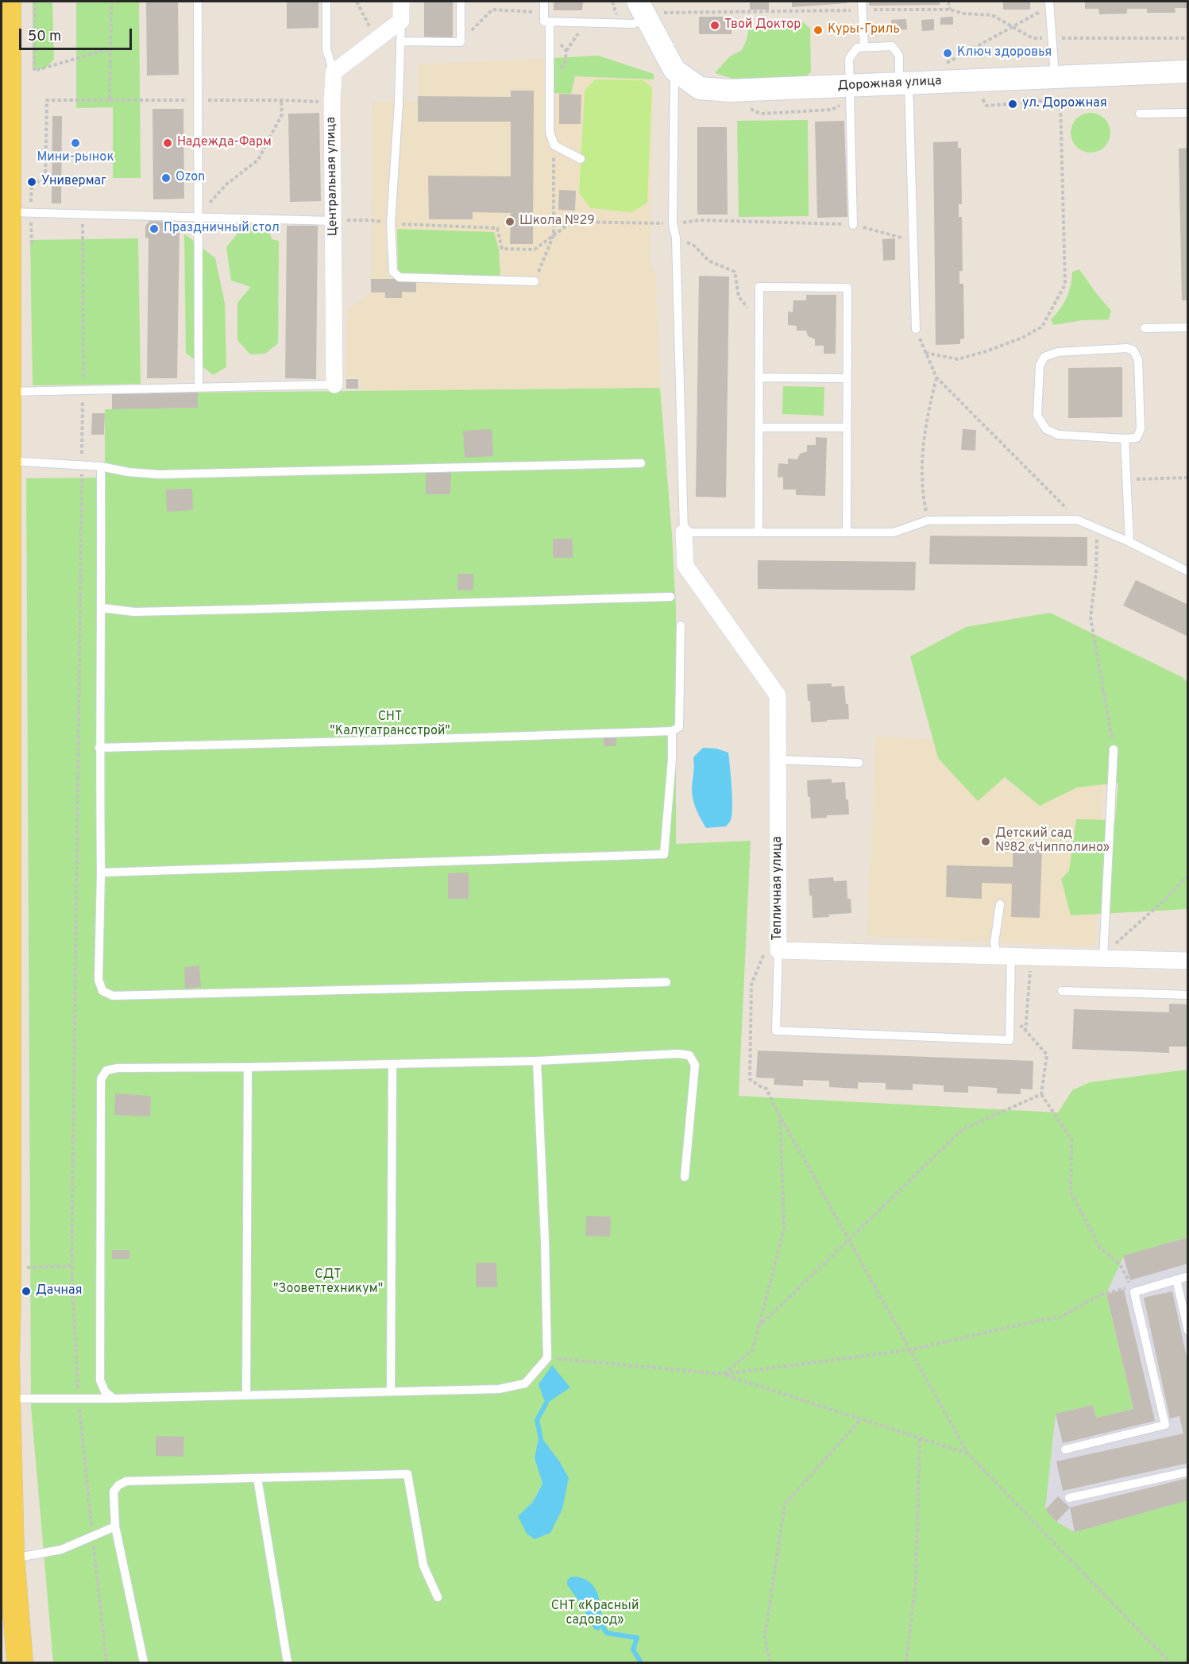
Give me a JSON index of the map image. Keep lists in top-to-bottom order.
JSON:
{
  "streets": {
    "street": ["Дорожная улица", "Центральная улица", "Тепличная улица"]
  },
  "parks": ["СНТ \"Калугатрансстрой\"", "СДТ \"Зооветтехникум\"", "СНТ «Красный садовод»"],
  "places": [
    "Твой Доктор",
    "Куры-Гриль",
    "Ключ здоровья",
    "ул. Дорожная",
    "Мини-рынок",
    "Надежда-Фарм",
    "Ozon",
    "Универмаг",
    "Школа №29",
    "Праздничный стол",
    "Детский сад №82 «Чипполино»",
    "Дачная"
  ],
  "scale_bar": "50 m"
}
